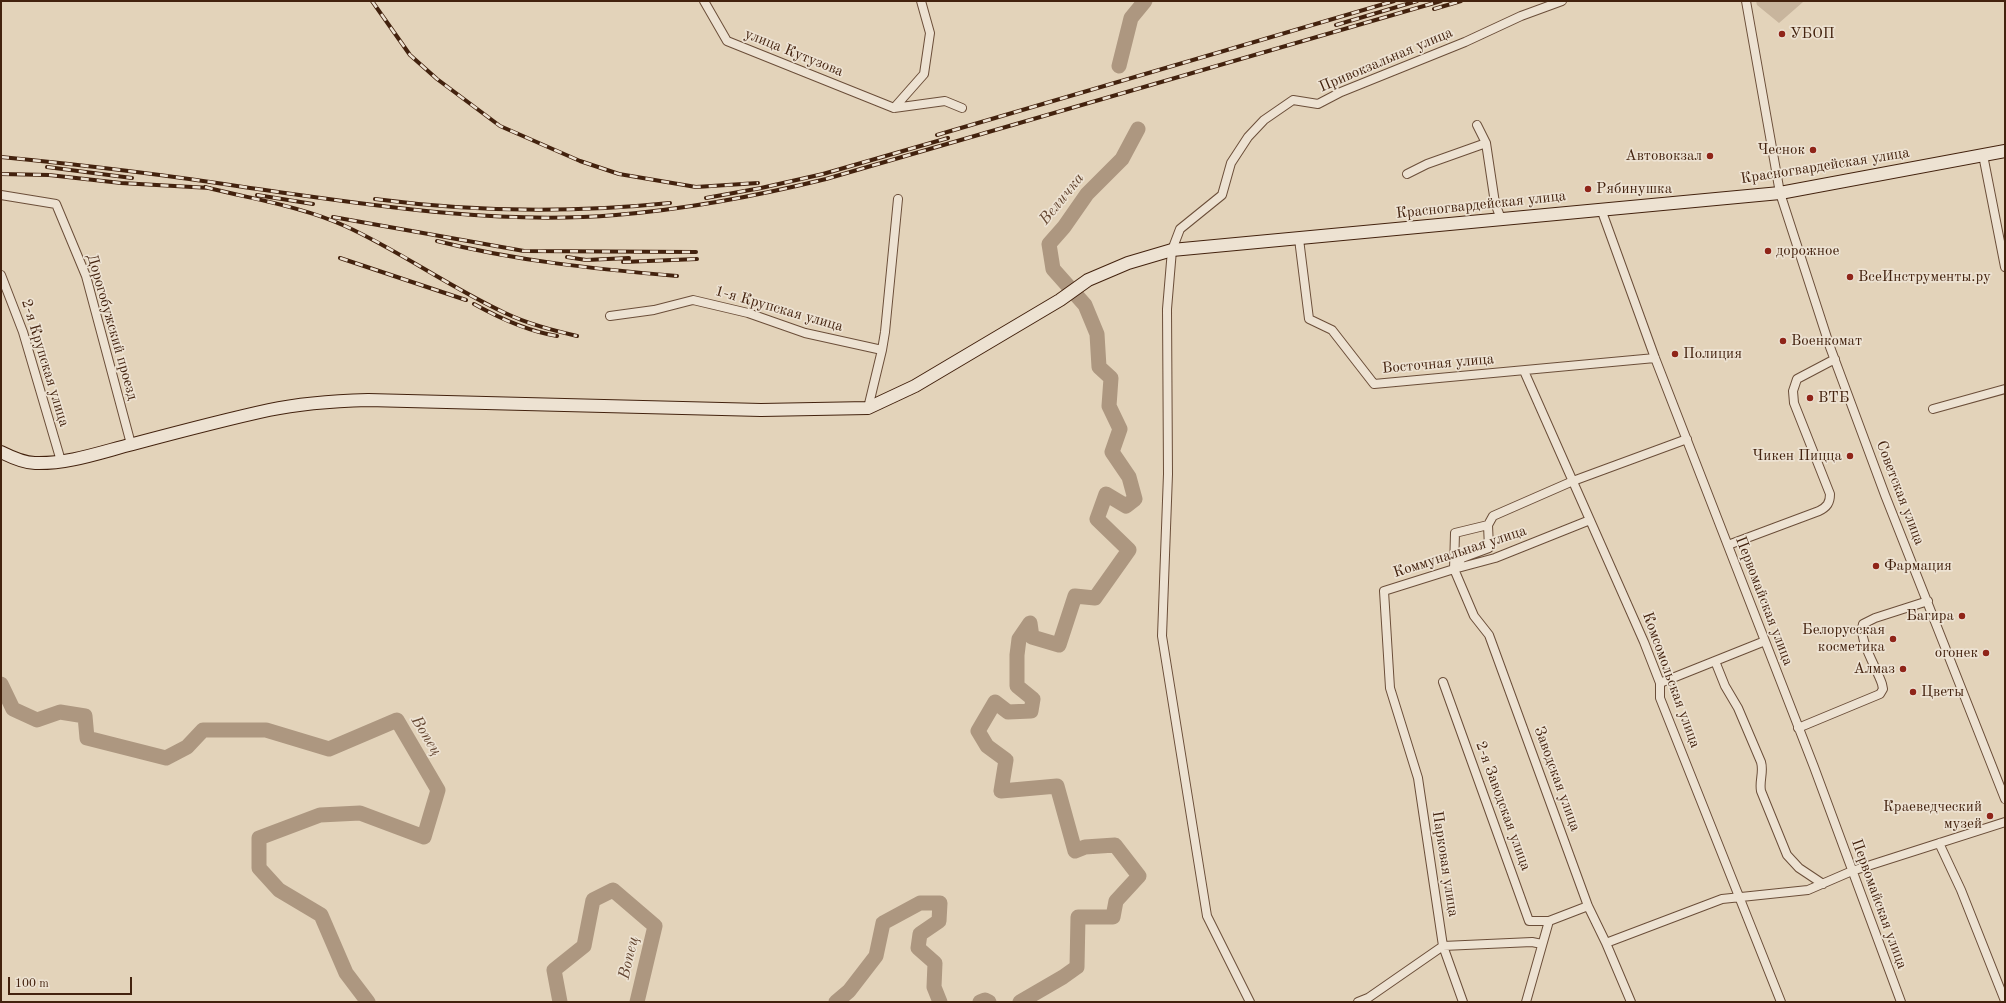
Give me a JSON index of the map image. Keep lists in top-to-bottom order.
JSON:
{
  "streets": {
    "street": [
      "улица Кутузова",
      "Привокзальная улица",
      "Красногвардейская улица",
      "1-я Крупская улица",
      "Дорогобужский проезд",
      "2-я Крупская улица",
      "Восточная улица",
      "Советская улица",
      "Коммунальная улица",
      "Первомайская улица",
      "Комсомольская улица",
      "Заводская улица",
      "2-я Заводская улица",
      "Парковая улица"
    ]
  },
  "crossings": [
    ["Привокзальная улица", "Красногвардейская улица"],
    ["Красногвардейская улица", "Восточная улица"],
    ["Красногвардейская улица", "Советская улица"],
    ["Красногвардейская улица", "Первомайская улица"],
    ["Восточная улица", "Первомайская улица"],
    ["Восточная улица", "Комсомольская улица"],
    ["Коммунальная улица", "Комсомольская улица"],
    ["Коммунальная улица", "Заводская улица"],
    ["Коммунальная улица", "Парковая улица"],
    ["Заводская улица", "2-я Заводская улица"]
  ],
  "water": ["Величка", "Вопец"],
  "places": [
    "УБОП",
    "Чеснок",
    "Автовокзал",
    "Рябинушка",
    "дорожное",
    "ВсеИнструменты.ру",
    "Военкомат",
    "Полиция",
    "ВТБ",
    "Чикен Пицца",
    "Фармация",
    "Багира",
    "Белорусская косметика",
    "огонек",
    "Алмаз",
    "Цветы",
    "Краеведческий музей"
  ],
  "scale_bar": "100 m"
}
